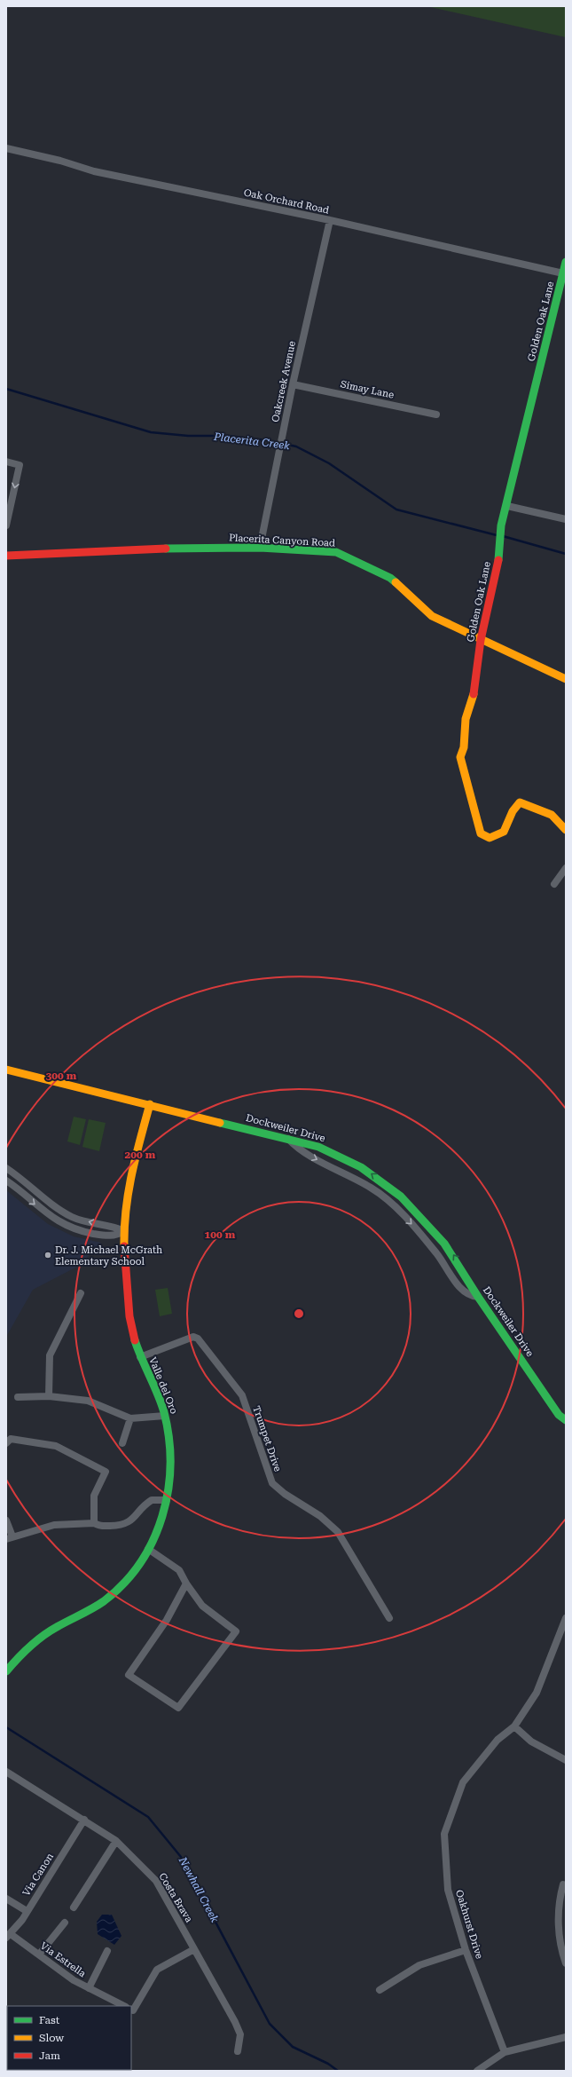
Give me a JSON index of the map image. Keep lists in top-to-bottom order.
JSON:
{
  "streets": {
    "street": [
      "Oak Orchard Road",
      "Golden Oak Lane",
      "Oakcreek Avenue",
      "Simay Lane",
      "Placerita Canyon Road",
      "Dockweiler Drive",
      "Valle del Oro",
      "Trumpet Drive",
      "Via Canon",
      "Costa Brava",
      "Oakhurst Drive",
      "Via Estrella"
    ]
  },
  "crossings": [
    ["Oak Orchard Road", "Golden Oak Lane"],
    ["Oak Orchard Road", "Oakcreek Avenue"],
    ["Golden Oak Lane", "Placerita Canyon Road"],
    ["Oakcreek Avenue", "Simay Lane"],
    ["Oakcreek Avenue", "Placerita Canyon Road"],
    ["Dockweiler Drive", "Valle del Oro"],
    ["Valle del Oro", "Trumpet Drive"],
    ["Via Canon", "Costa Brava"],
    ["Via Canon", "Via Estrella"]
  ],
  "water": ["Placerita Creek", "Newhall Creek"],
  "places": ["Dr. J. Michael McGrath Elementary School"],
  "legend": ["Fast", "Slow", "Jam"],
  "rings": ["300 m", "200 m", "100 m"]
}
